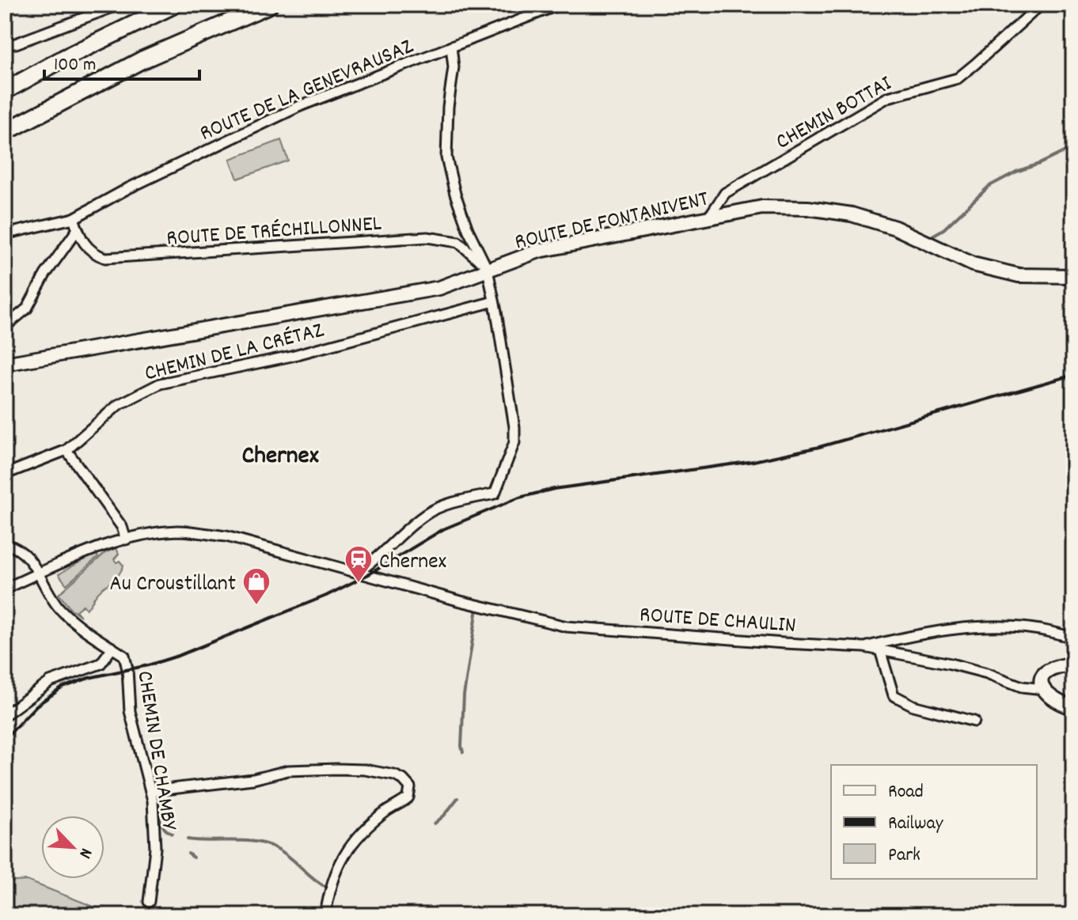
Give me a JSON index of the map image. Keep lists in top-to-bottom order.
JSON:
{
  "streets": {
    "street": [
      "ROUTE DE LA GENEVRAUSAZ",
      "CHEMIN BOTTAI",
      "ROUTE DE FONTANIVENT",
      "ROUTE DE TRÉCHILLONNEL",
      "CHEMIN DE LA CRÉTAZ",
      "ROUTE DE CHAULIN",
      "CHEMIN DE CHAMBY"
    ]
  },
  "crossings": [
    ["ROUTE DE LA GENEVRAUSAZ", "ROUTE DE TRÉCHILLONNEL"],
    ["CHEMIN BOTTAI", "ROUTE DE FONTANIVENT"],
    ["ROUTE DE FONTANIVENT", "ROUTE DE TRÉCHILLONNEL"]
  ],
  "districts": ["Chernex"],
  "places": {
    "station": ["Chernex"],
    "shop": ["Au Croustillant"]
  },
  "legend": ["Road", "Railway", "Park"],
  "scale_bar": "100 m",
  "north": "bottom right"
}
